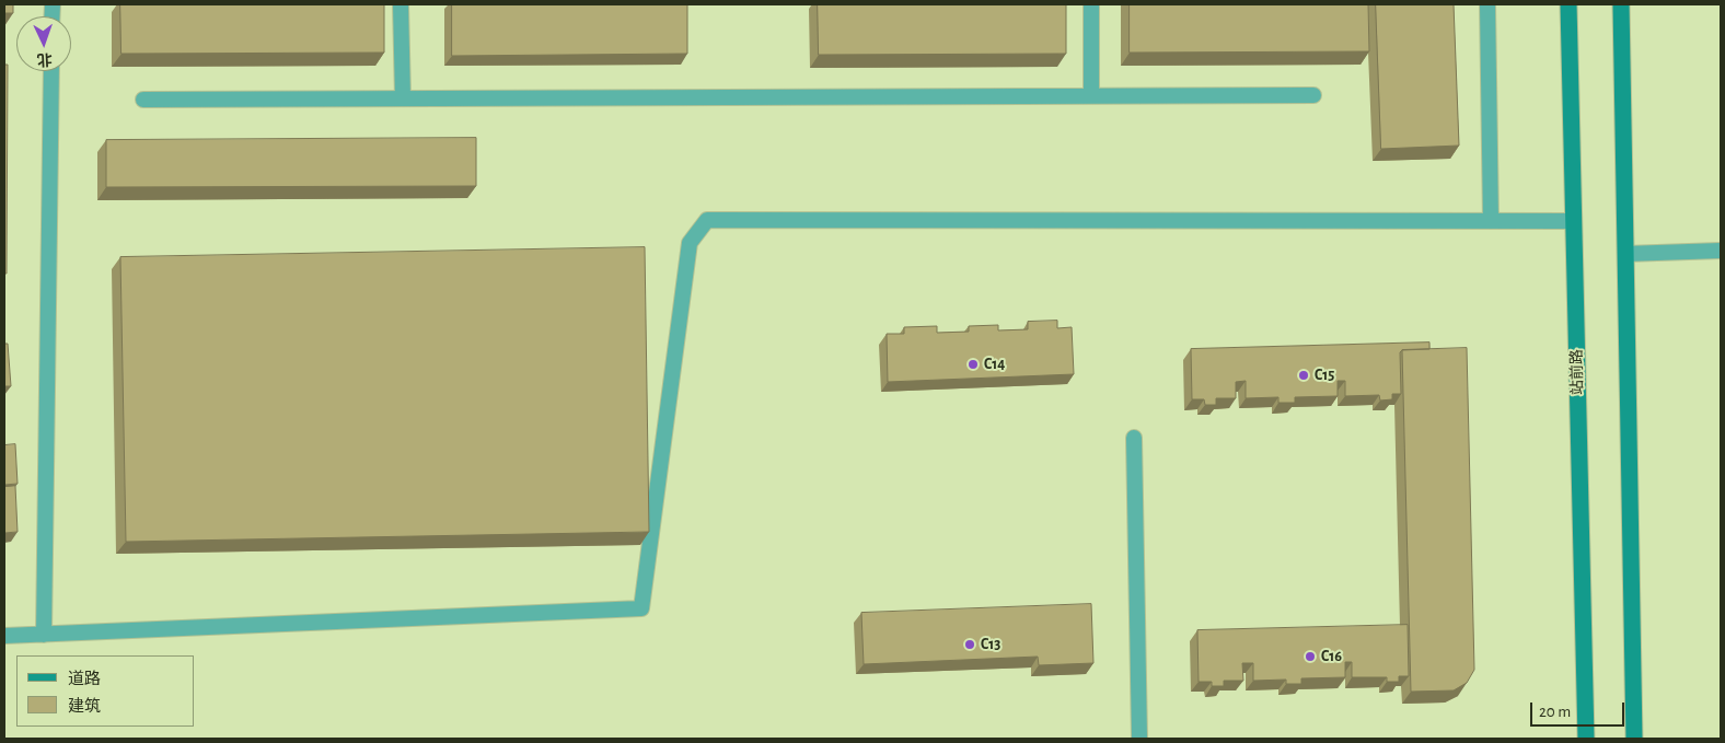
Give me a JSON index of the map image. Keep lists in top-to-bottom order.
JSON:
{
  "streets": {
    "street": ["站前路"]
  },
  "places": [
    "C14",
    "C15",
    "C13",
    "C16"
  ],
  "legend": ["道路", "建筑"],
  "scale_bar": "20 m",
  "north": "bottom"
}
